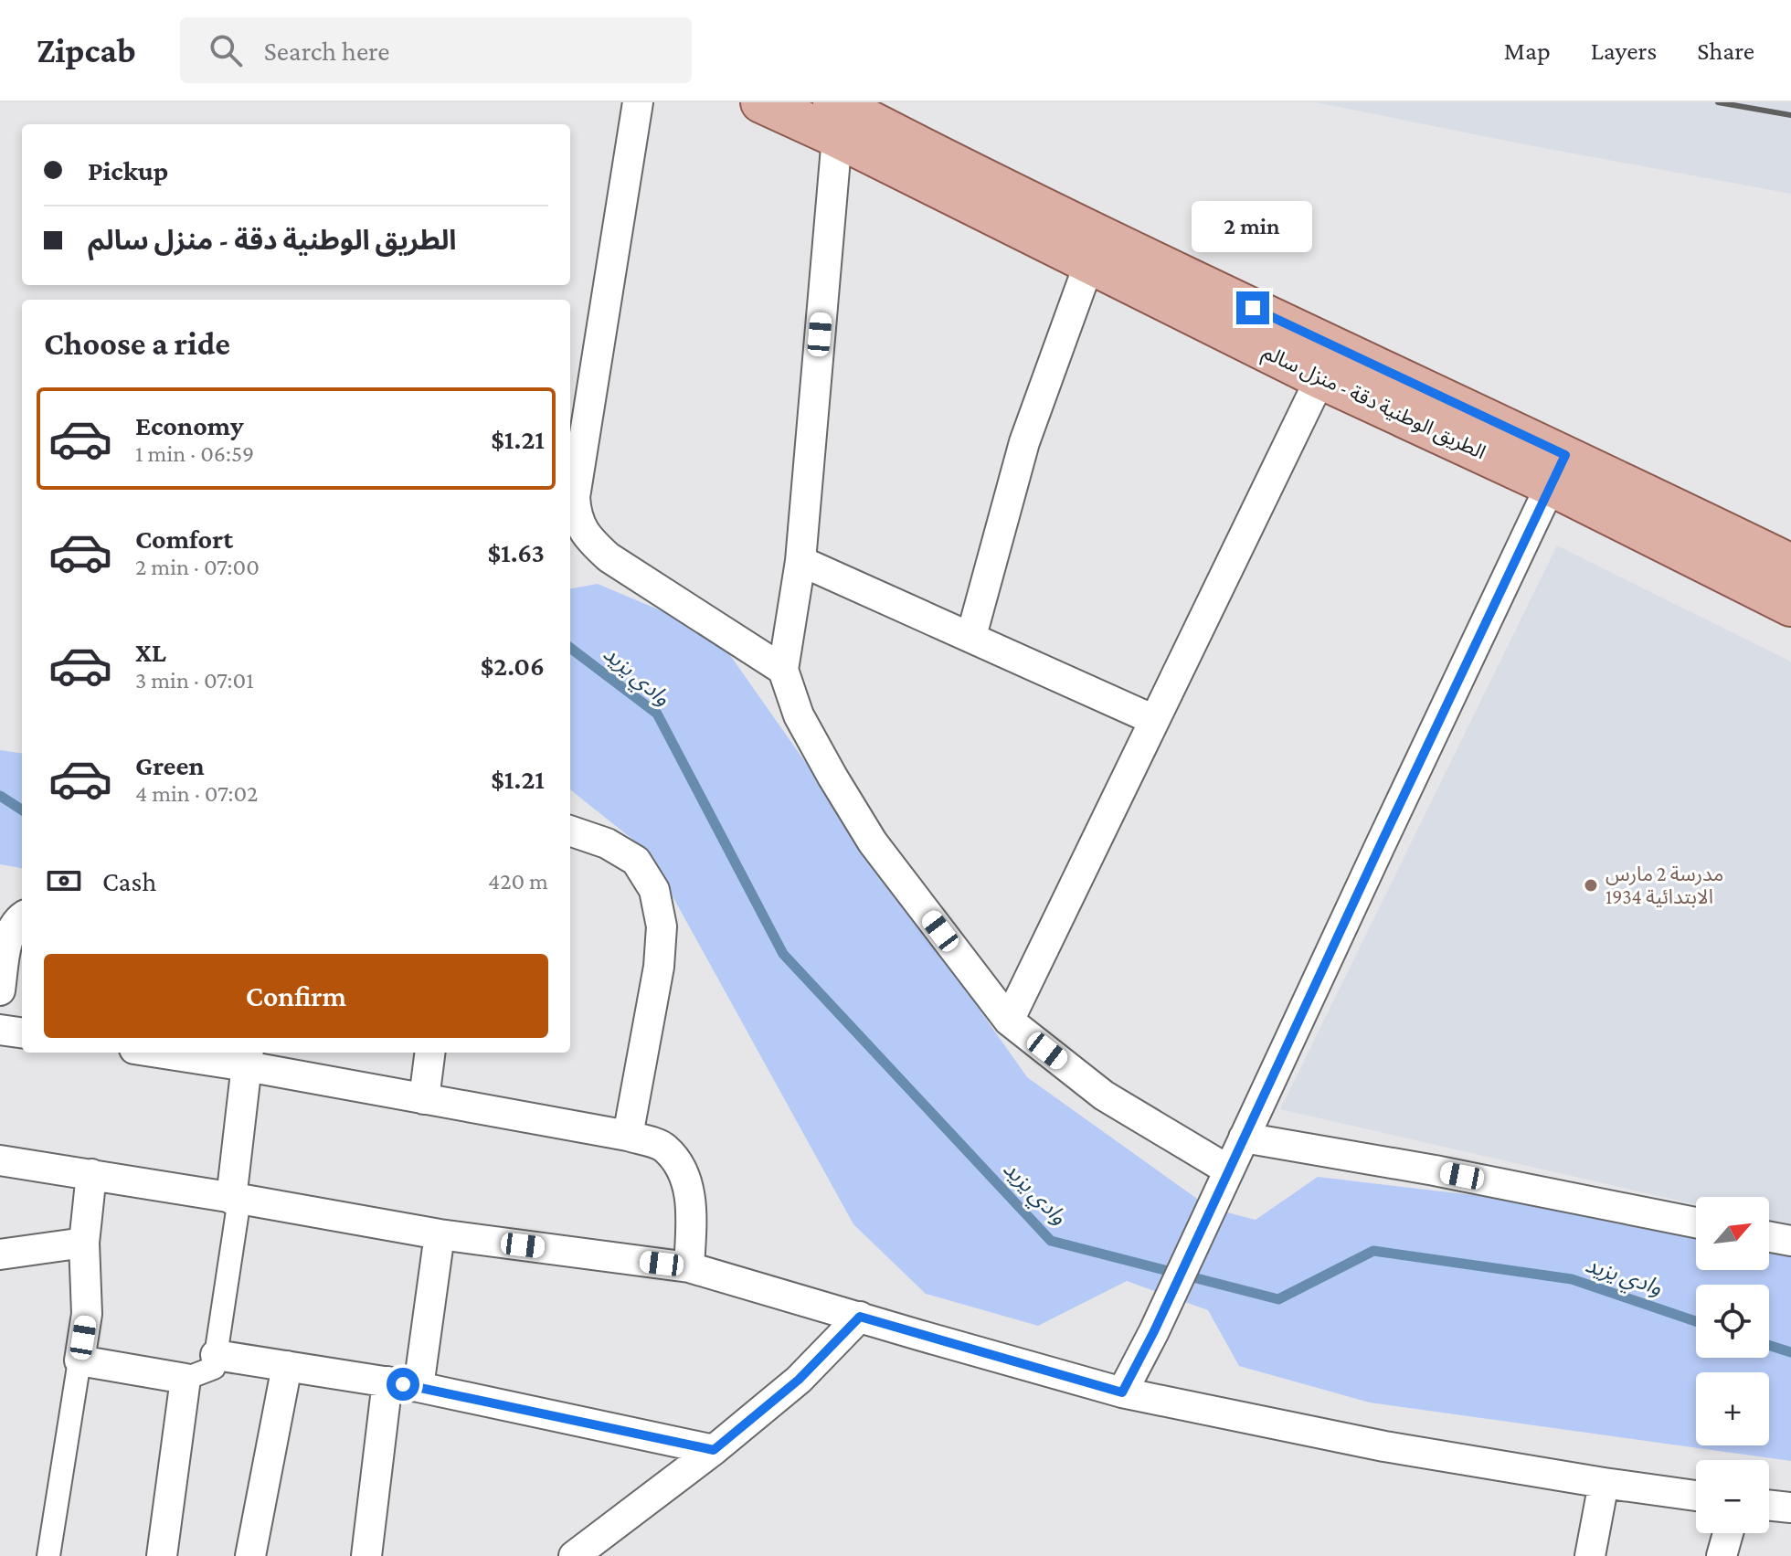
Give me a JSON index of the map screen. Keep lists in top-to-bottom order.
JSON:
{
  "streets": {
    "main road": ["الطريق الوطنية دقة - منزل سالم"]
  },
  "water": ["وادي يزيد"],
  "places": ["مدرسة 2 مارس 1934 الابتدائية"],
  "north": "top right",
  "page": {
    "header": "Zipcab",
    "search": "Search here",
    "nav": ["Map", "Layers", "Share"],
    "banner": ["Pickup", "الطريق الوطنية دقة - منزل سالم"],
    "bubble": "2 min",
    "heading": "Choose a ride",
    "list": [
      {
        "name": "Economy",
        "note": "1 min · 06:59",
        "value": "$1.21"
      },
      {
        "name": "Comfort",
        "note": "2 min · 07:00",
        "value": "$1.63"
      },
      {
        "name": "XL",
        "note": "3 min · 07:01",
        "value": "$2.06"
      },
      {
        "name": "Green",
        "note": "4 min · 07:02",
        "value": "$1.21"
      }
    ],
    "pay": ["Cash", "420 m"],
    "buttons": "Confirm",
    "map_buttons": ["+", "−"]
  }
}
